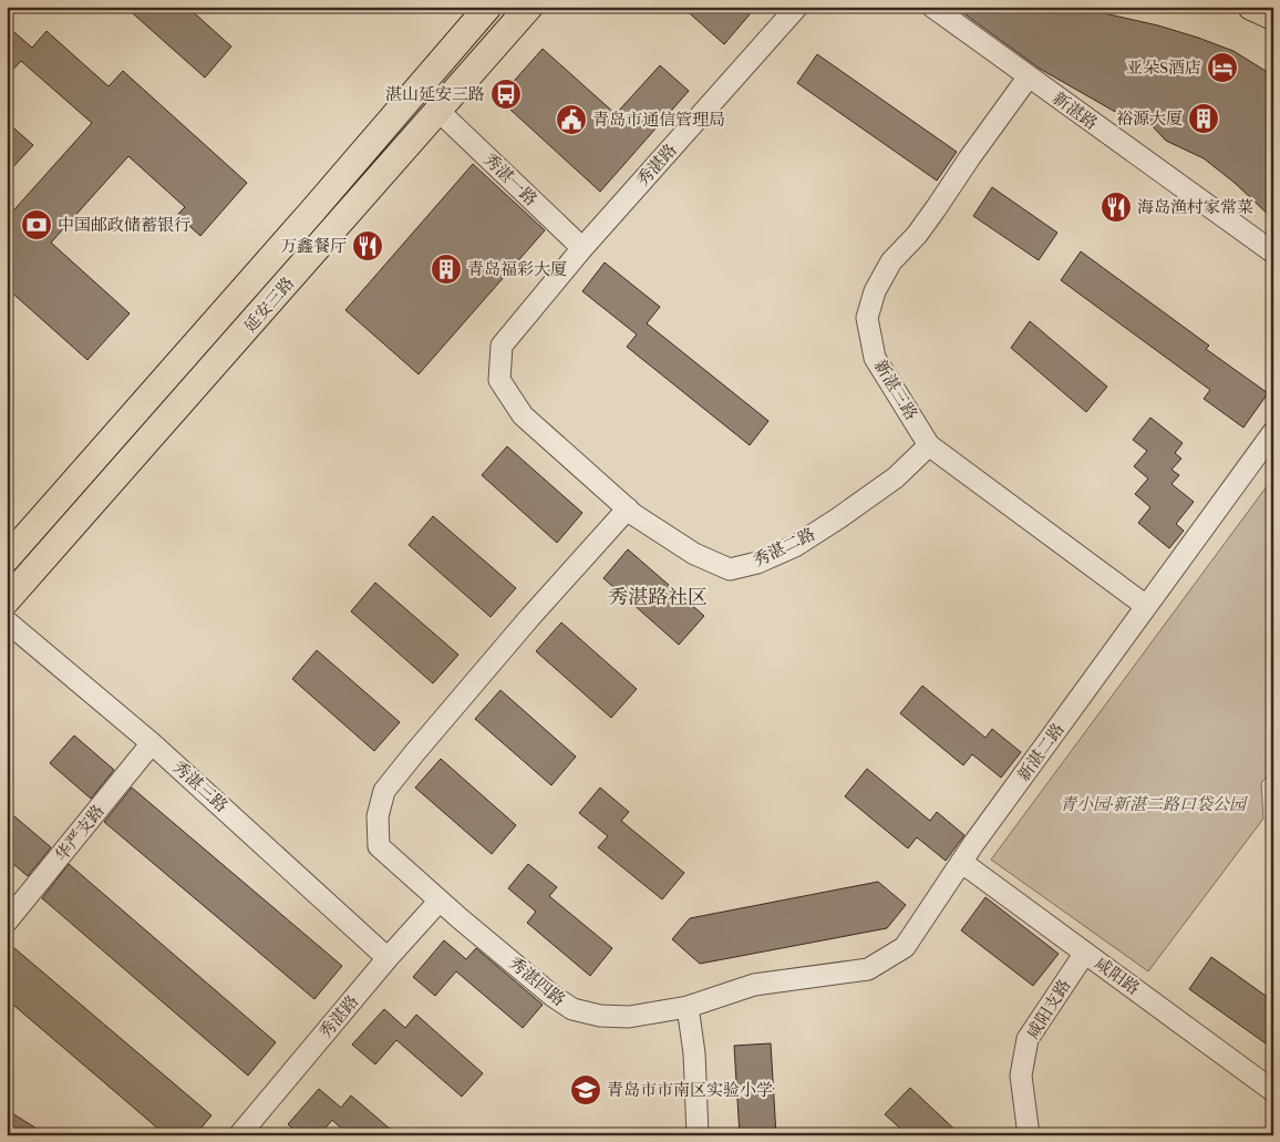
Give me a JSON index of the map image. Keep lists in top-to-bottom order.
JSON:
{
  "streets": {
    "main road": ["延安三路"],
    "street": [
      "新湛路",
      "秀湛路",
      "秀湛一路",
      "新湛三路",
      "秀湛二路",
      "新湛二路",
      "秀湛三路",
      "华严支路",
      "咸阳路",
      "秀湛四路",
      "咸阳支路"
    ]
  },
  "crossings": [
    ["新湛路", "新湛三路"],
    ["秀湛路", "秀湛一路"],
    ["秀湛路", "秀湛二路"],
    ["秀湛路", "秀湛三路"],
    ["秀湛路", "秀湛四路"],
    ["秀湛一路", "延安三路"],
    ["新湛三路", "秀湛二路"],
    ["新湛三路", "新湛二路"],
    ["秀湛二路", "秀湛四路"],
    ["新湛二路", "咸阳路"],
    ["新湛二路", "秀湛四路"],
    ["秀湛三路", "华严支路"],
    ["咸阳路", "咸阳支路"]
  ],
  "districts": ["秀湛路社区"],
  "parks": ["青小园·新湛二路口袋公园"],
  "places": {
    "hotel": ["亚朵S酒店"],
    "bus stop": ["湛山延安三路"],
    "building": ["裕源大厦", "青岛福彩大厦"],
    "public building": ["青岛市通信管理局"],
    "restaurant": ["海岛渔村家常菜", "万鑫餐厅"],
    "bank": ["中国邮政储蓄银行"],
    "school or university": ["青岛市市南区实验小学"]
  }
}
